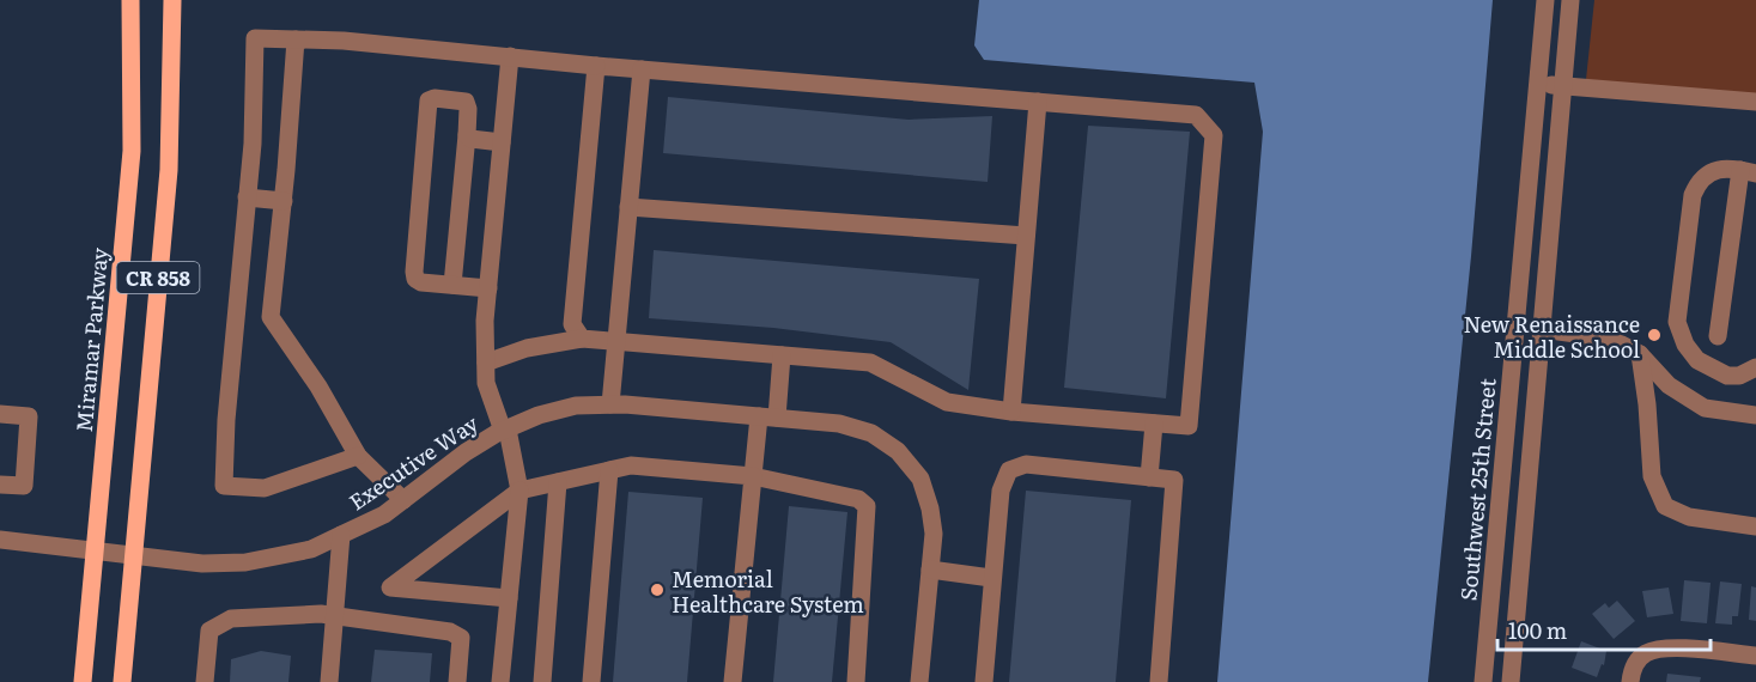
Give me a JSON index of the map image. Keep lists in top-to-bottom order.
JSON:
{
  "streets": {
    "main road": ["CR 858", "Miramar Parkway"],
    "street": ["Executive Way", "Southwest 25th Street"]
  },
  "crossings": [
    ["CR 858", "Executive Way"],
    ["Miramar Parkway", "Executive Way"]
  ],
  "places": ["New Renaissance Middle School", "Memorial Healthcare System"],
  "scale_bar": "100 m"
}
